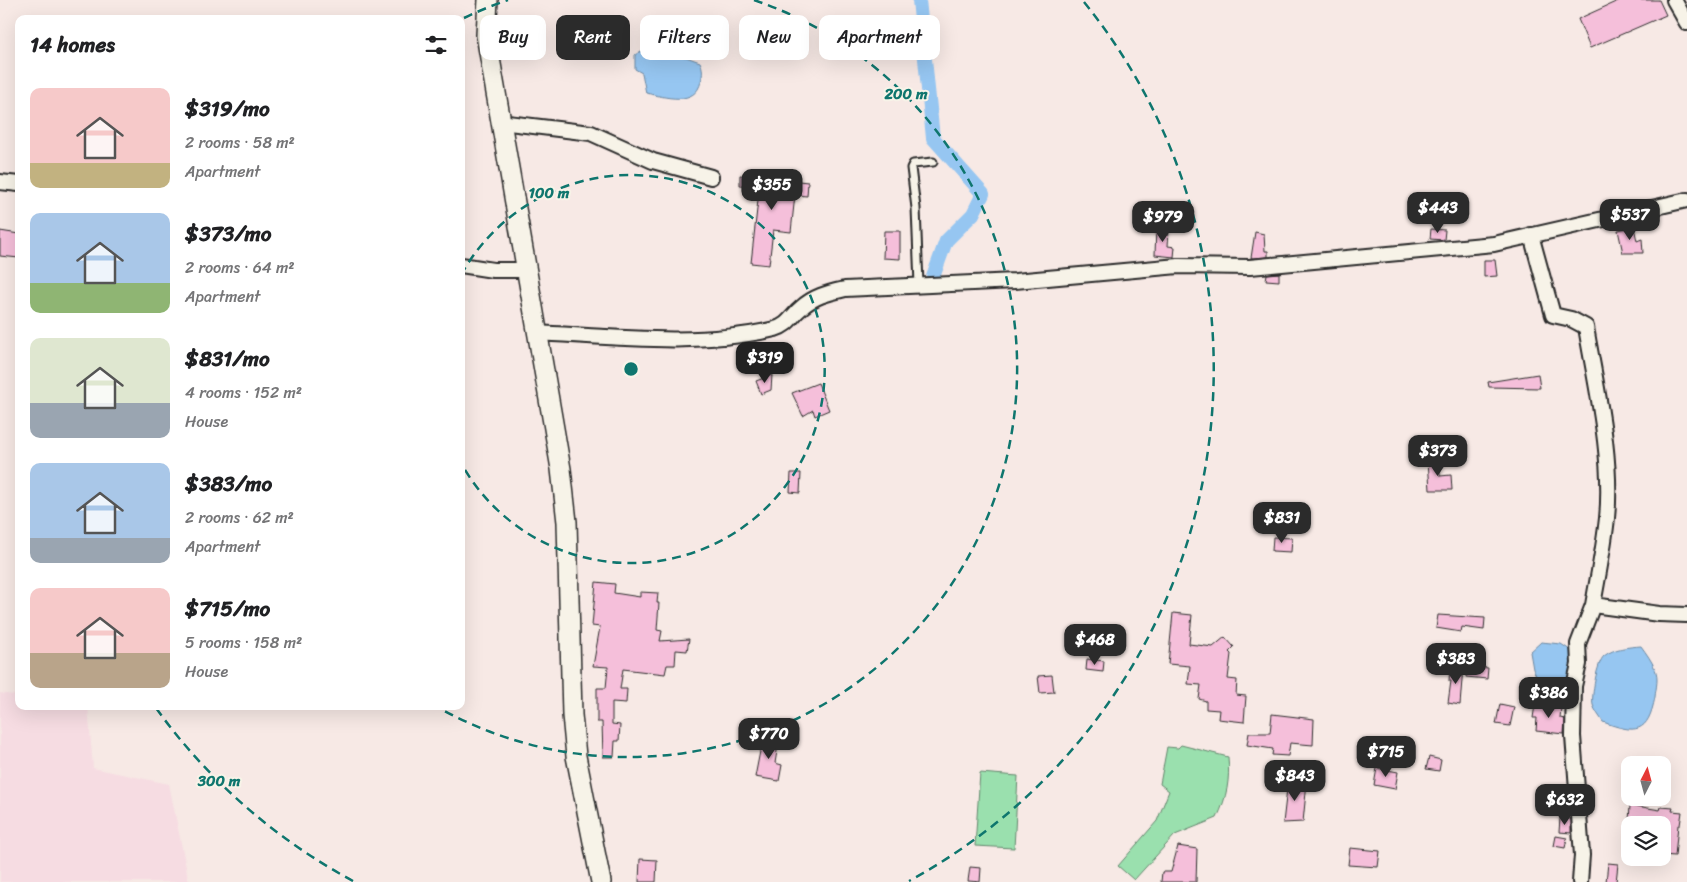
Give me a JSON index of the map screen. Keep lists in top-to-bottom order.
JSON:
{
  "north": "top",
  "page": {
    "chip": [
      "Buy",
      "Rent",
      "Filters",
      "New",
      "Apartment"
    ],
    "heading": "14 homes",
    "list": [
      {
        "name": "$319/mo",
        "note": "2 rooms · 58 m² · Apartment"
      },
      {
        "name": "$373/mo",
        "note": "2 rooms · 64 m² · Apartment"
      },
      {
        "name": "$831/mo",
        "note": "4 rooms · 152 m² · House"
      },
      {
        "name": "$383/mo",
        "note": "2 rooms · 62 m² · Apartment"
      },
      {
        "name": "$715/mo",
        "note": "5 rooms · 158 m² · House"
      }
    ],
    "price": [
      "$355",
      "$443",
      "$537",
      "$979",
      "$319",
      "$373",
      "$831",
      "$468",
      "$383",
      "$386",
      "$770",
      "$715",
      "$843",
      "$632"
    ]
  },
  "rings": ["200 m", "100 m", "300 m"]
}
